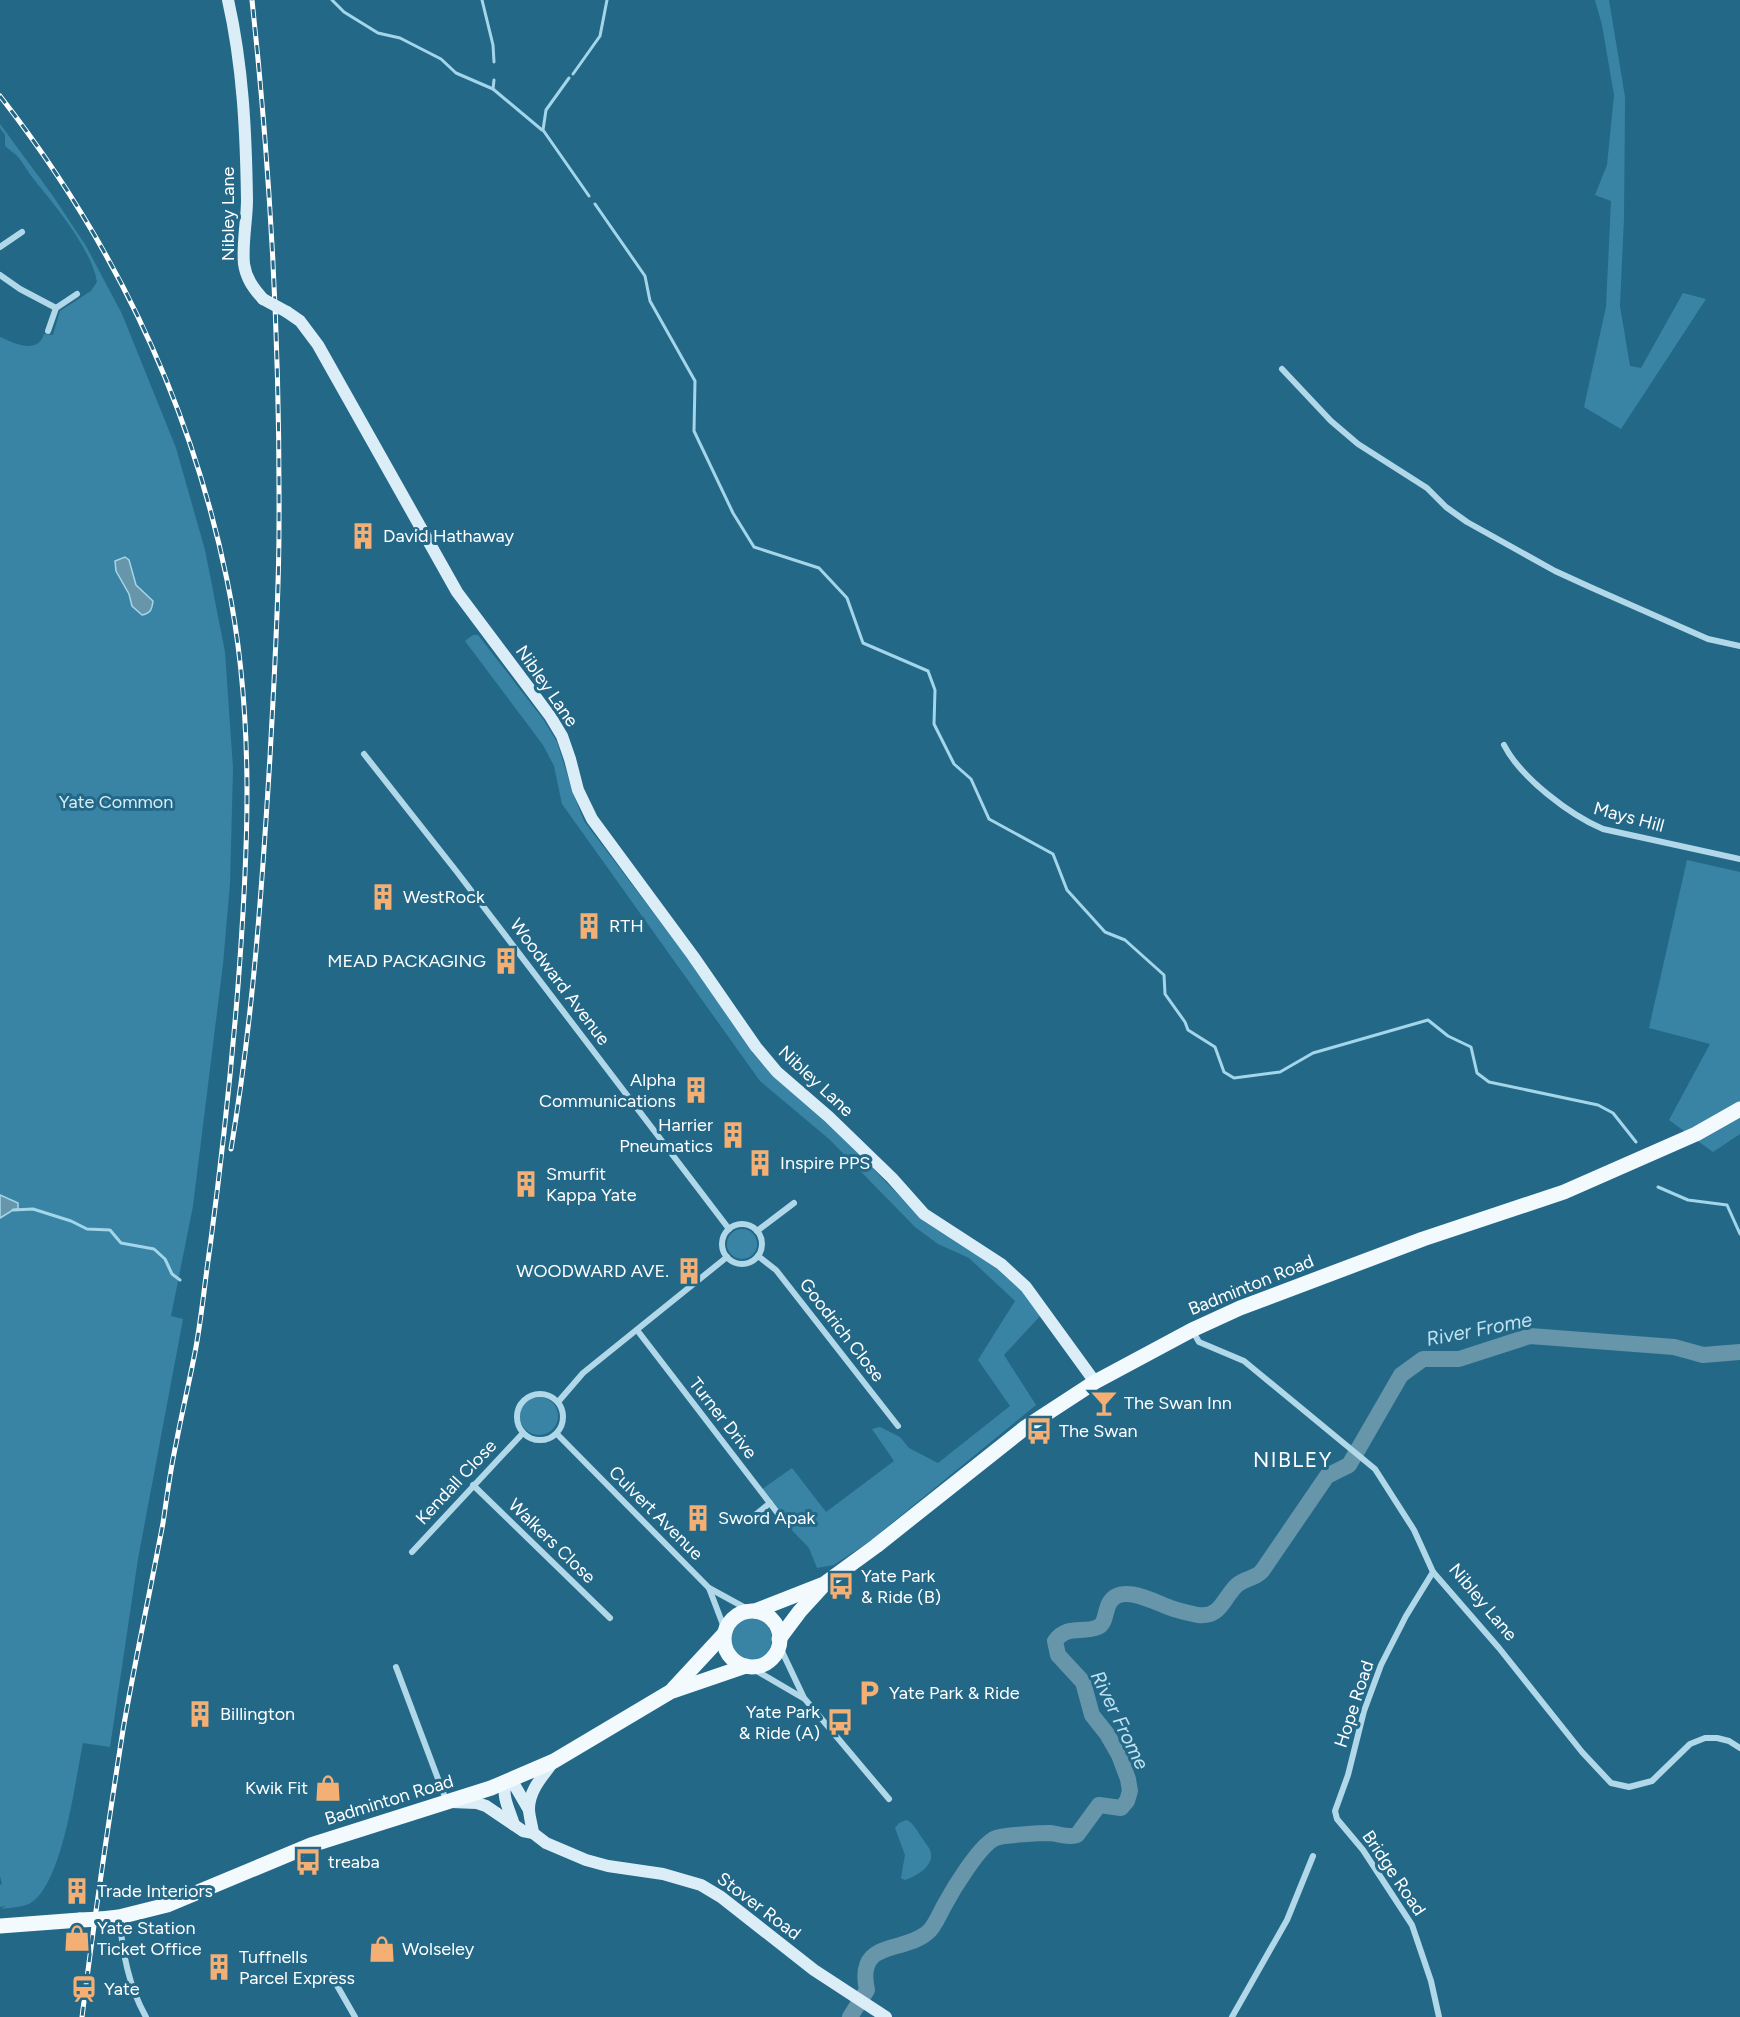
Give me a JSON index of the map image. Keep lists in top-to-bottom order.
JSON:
{
  "streets": {
    "main road": ["Badminton Road"],
    "street": [
      "Nibley Lane",
      "Mays Hill",
      "Woodward Avenue",
      "Goodrich Close",
      "Turner Drive",
      "Kendall Close",
      "Culvert Avenue",
      "Walkers Close",
      "Hope Road",
      "Bridge Road",
      "Stover Road"
    ]
  },
  "crossings": [
    ["Nibley Lane", "Badminton Road"],
    ["Nibley Lane", "Hope Road"],
    ["Woodward Avenue", "Goodrich Close"],
    ["Badminton Road", "Culvert Avenue"],
    ["Badminton Road", "Stover Road"],
    ["Kendall Close", "Culvert Avenue"],
    ["Kendall Close", "Walkers Close"],
    ["Hope Road", "Bridge Road"]
  ],
  "districts": ["NIBLEY"],
  "water": ["River Frome"],
  "parks": ["Yate Common"],
  "places": {
    "building": [
      "David Hathaway",
      "WestRock",
      "RTH",
      "MEAD PACKAGING",
      "Alpha Communications",
      "Harrier Pneumatics",
      "Inspire PPS",
      "Smurfit Kappa Yate",
      "WOODWARD AVE.",
      "Sword Apak",
      "Billington",
      "Trade Interiors",
      "Tuffnells Parcel Express"
    ],
    "bar": ["The Swan Inn"],
    "bus stop": [
      "The Swan",
      "Yate Park & Ride (B)",
      "Yate Park & Ride (A)",
      "treaba"
    ],
    "parking": ["Yate Park & Ride"],
    "shop": ["Kwik Fit", "Yate Station Ticket Office", "Wolseley"],
    "station": ["Yate"]
  }
}
